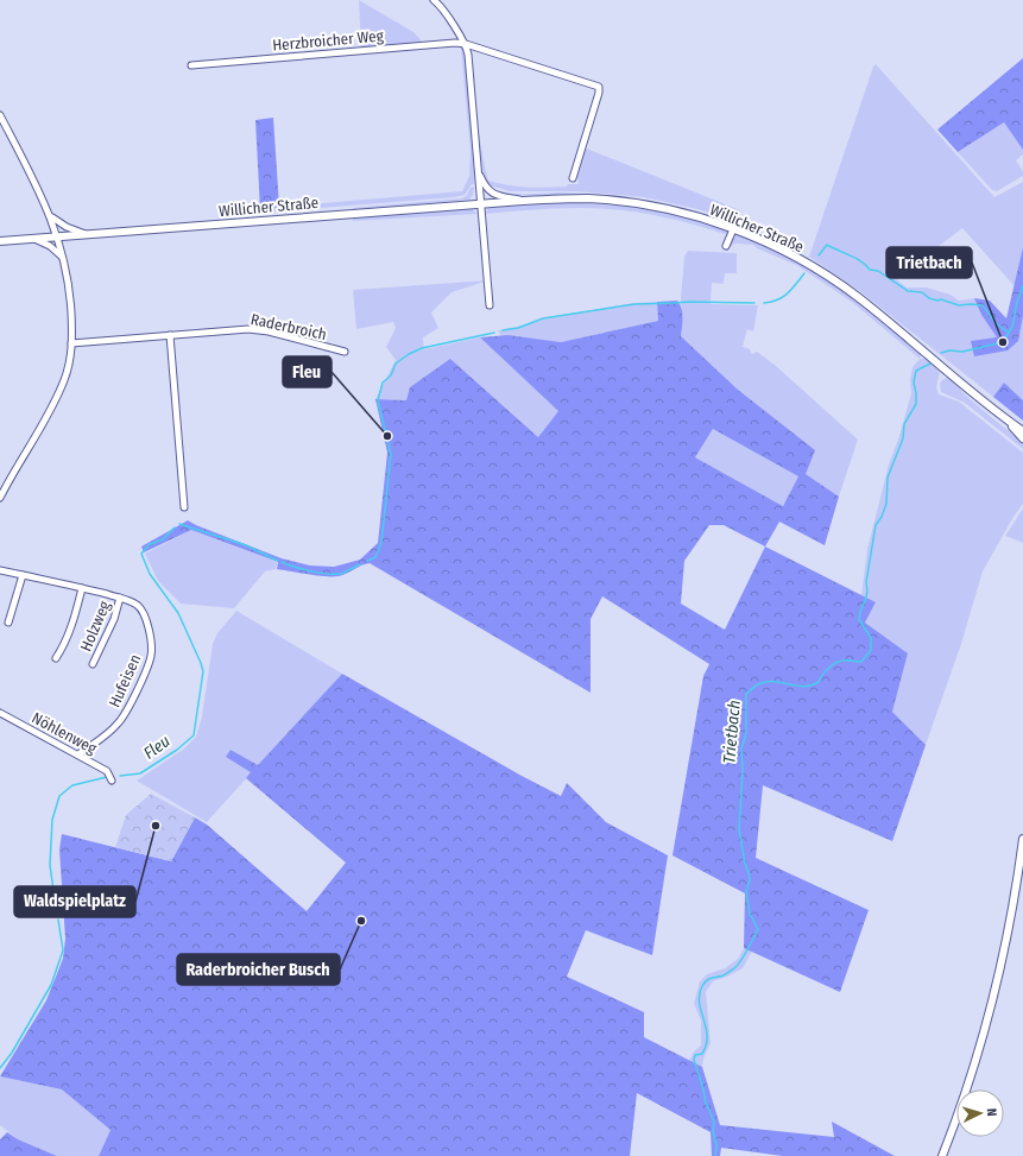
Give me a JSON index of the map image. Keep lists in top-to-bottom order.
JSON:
{
  "streets": {
    "main road": ["Willicher Straße"],
    "street": [
      "Herzbroicher Weg",
      "Raderbroich",
      "Holzweg",
      "Hufeisen",
      "Nöhlenweg"
    ]
  },
  "crossings": [
    ["Holzweg", "Hufeisen"],
    ["Hufeisen", "Nöhlenweg"]
  ],
  "water": ["Trietbach", "Fleu"],
  "places": [
    "Trietbach",
    "Fleu",
    "Waldspielplatz",
    "Raderbroicher Busch"
  ],
  "north": "right"
}
